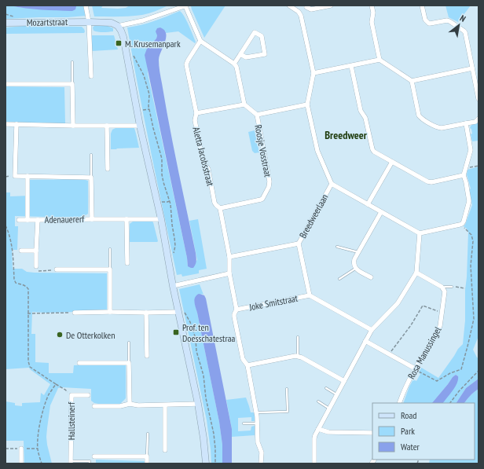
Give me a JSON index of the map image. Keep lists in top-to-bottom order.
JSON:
{
  "streets": {
    "street": [
      "Mozartstraat",
      "Roosje Vosstraat",
      "Aletta Jacobsstraat",
      "Breedweerlaan",
      "Adenauererf",
      "Joke Smitstraat",
      "Rosa Manussingel",
      "Hallsteinerf"
    ]
  },
  "crossings": [
    ["Roosje Vosstraat", "Aletta Jacobsstraat"],
    ["Roosje Vosstraat", "Breedweerlaan"],
    ["Aletta Jacobsstraat", "Joke Smitstraat"],
    ["Breedweerlaan", "Joke Smitstraat"]
  ],
  "districts": ["Breedweer"],
  "places": {
    "transit": ["M. Krusemanpark", "Prof. ten Doesschatestraa"],
    "other": ["De Otterkolken"]
  },
  "legend": ["Road", "Park", "Water"],
  "north": "top right"
}
